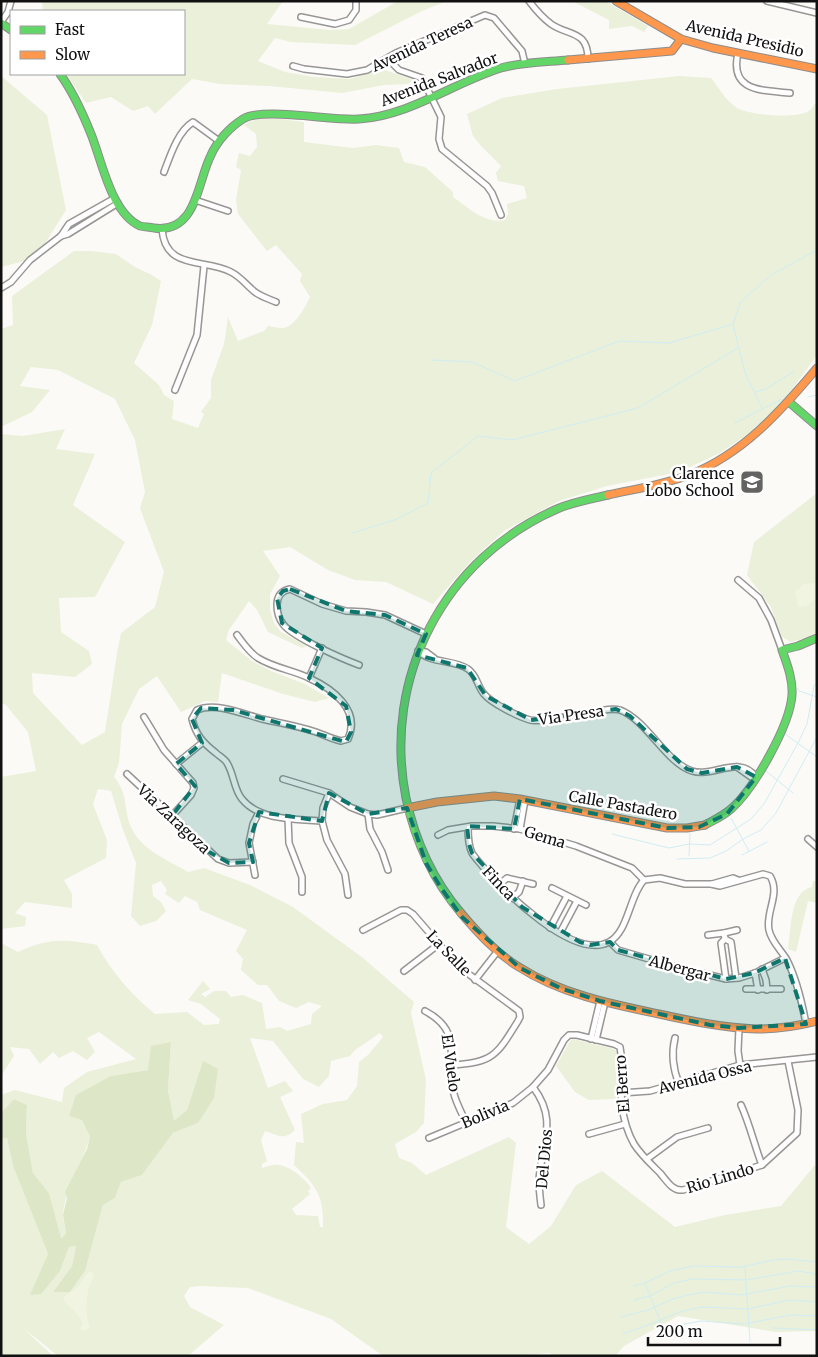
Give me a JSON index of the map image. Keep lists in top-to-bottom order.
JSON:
{
  "streets": {
    "street": [
      "Avenida Presidio",
      "Avenida Teresa",
      "Avenida Salvador",
      "Via Presa",
      "Calle Pastadero",
      "Via Zaragoza",
      "Gema",
      "Finca",
      "La Salle",
      "Albergar",
      "El Vuelo",
      "Avenida Ossa",
      "El Berro",
      "Bolivia",
      "Del Dios",
      "Rio Lindo"
    ]
  },
  "crossings": [
    ["Avenida Presidio", "Avenida Salvador"],
    ["Avenida Teresa", "Avenida Salvador"],
    ["Via Presa", "Calle Pastadero"],
    ["Gema", "Finca"],
    ["Finca", "Albergar"],
    ["La Salle", "El Vuelo"],
    ["El Vuelo", "Bolivia"],
    ["Avenida Ossa", "El Berro"],
    ["Avenida Ossa", "Rio Lindo"],
    ["El Berro", "Bolivia"],
    ["El Berro", "Rio Lindo"],
    ["Bolivia", "Del Dios"]
  ],
  "places": {
    "school or university": ["Clarence Lobo School"]
  },
  "legend": ["Fast", "Slow"],
  "scale_bar": "200 m"
}
